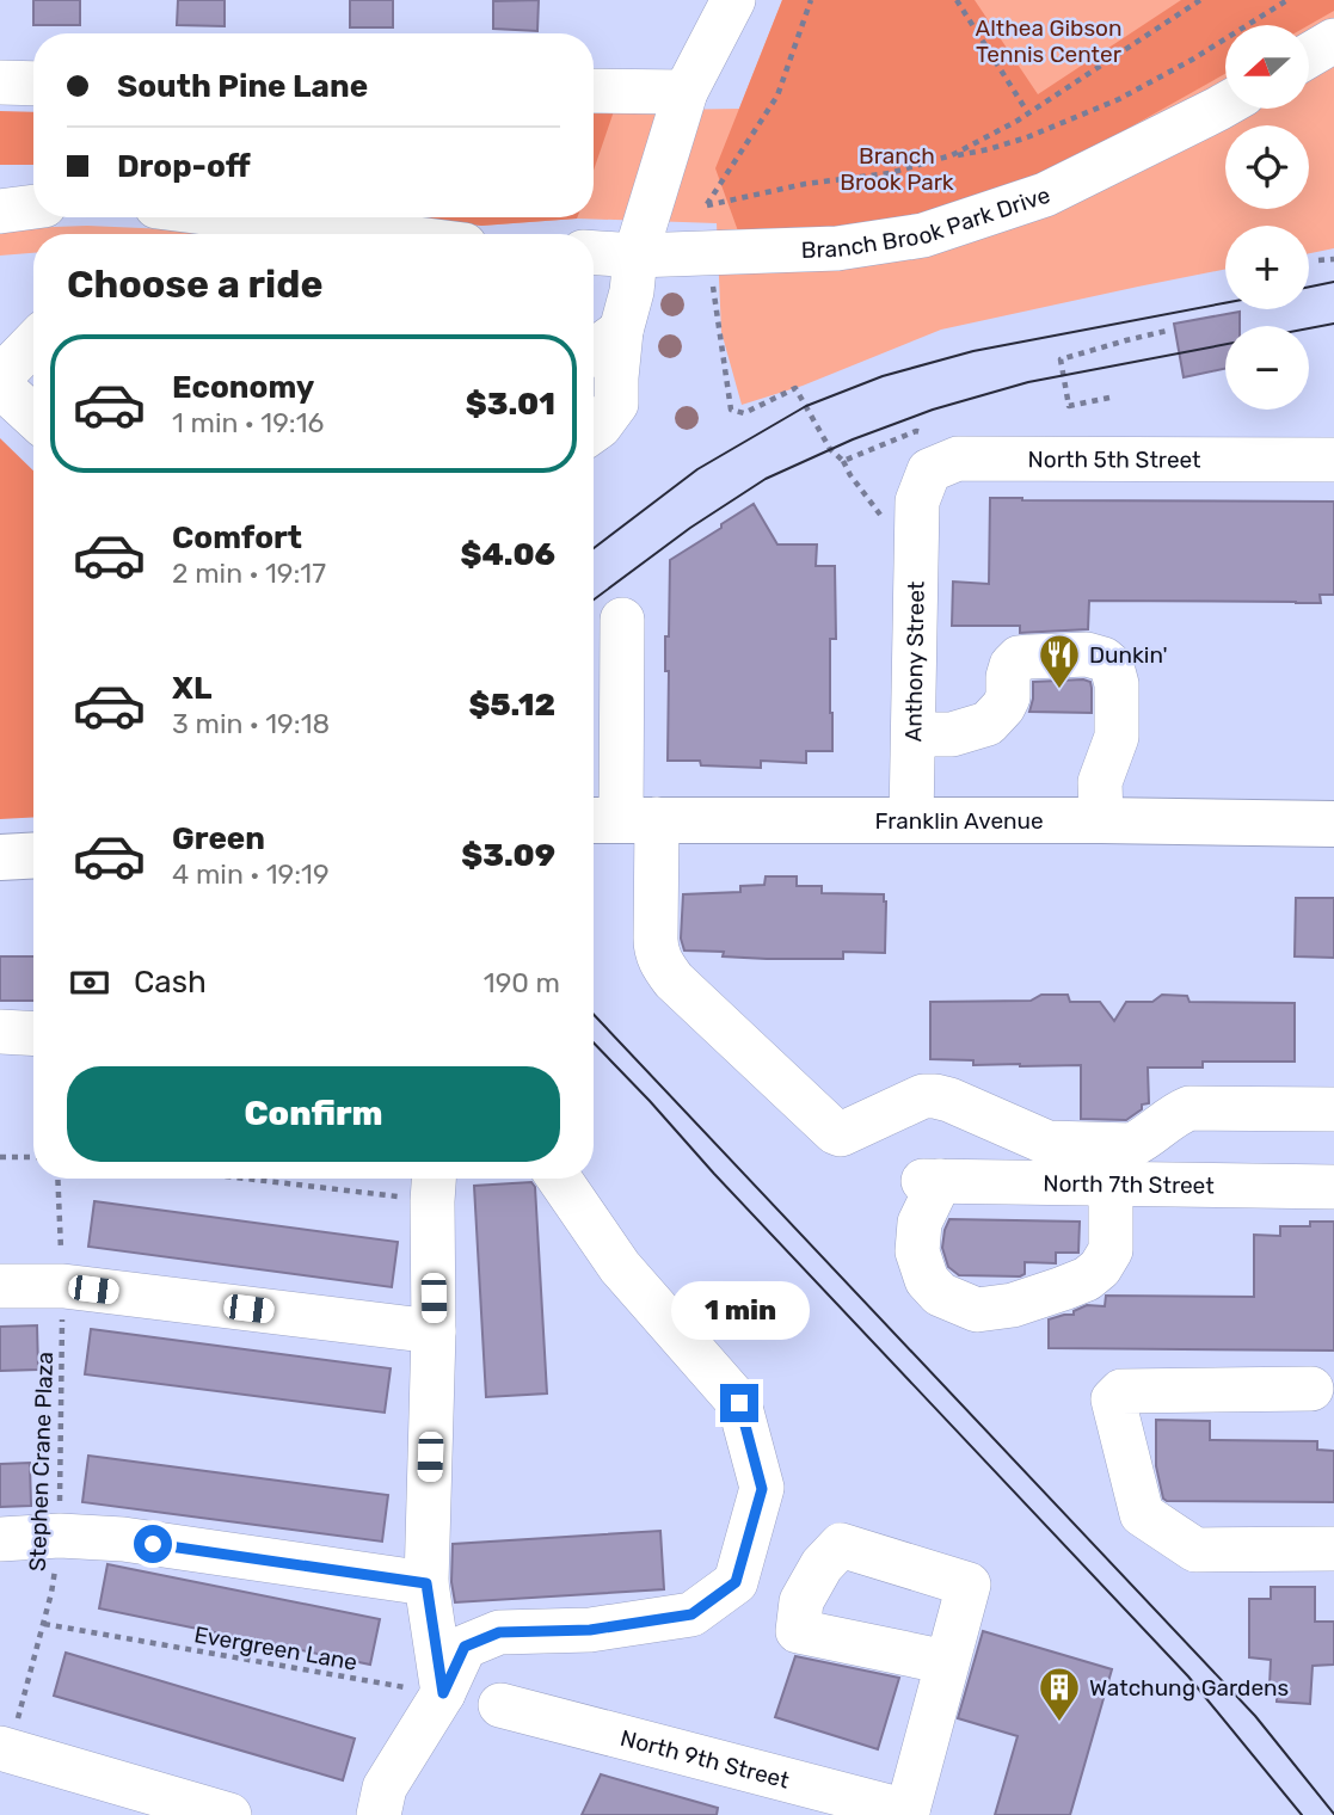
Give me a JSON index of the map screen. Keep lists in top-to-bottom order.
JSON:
{
  "streets": {
    "main road": ["Franklin Avenue"],
    "street": [
      "Branch Brook Park Drive",
      "North 5th Street",
      "Anthony Street",
      "North 7th Street",
      "North 9th Street"
    ],
    "path": ["Stephen Crane Plaza", "Evergreen Lane"]
  },
  "crossings": [
    ["North 5th Street", "Anthony Street"],
    ["Anthony Street", "Franklin Avenue"],
    ["Stephen Crane Plaza", "Evergreen Lane"]
  ],
  "parks": ["Althea Gibson Tennis Center", "Branch Brook Park"],
  "places": {
    "restaurant": ["Dunkin'"],
    "building": ["Watchung Gardens"]
  },
  "north": "left",
  "page": {
    "map_buttons": ["+", "−"],
    "banner": ["South Pine Lane", "Drop-off"],
    "heading": "Choose a ride",
    "list": [
      {
        "name": "Economy",
        "note": "1 min · 19:16",
        "value": "$3.01"
      },
      {
        "name": "Comfort",
        "note": "2 min · 19:17",
        "value": "$4.06"
      },
      {
        "name": "XL",
        "note": "3 min · 19:18",
        "value": "$5.12"
      },
      {
        "name": "Green",
        "note": "4 min · 19:19",
        "value": "$3.09"
      }
    ],
    "pay": ["Cash", "190 m"],
    "buttons": "Confirm",
    "bubble": "1 min"
  }
}
